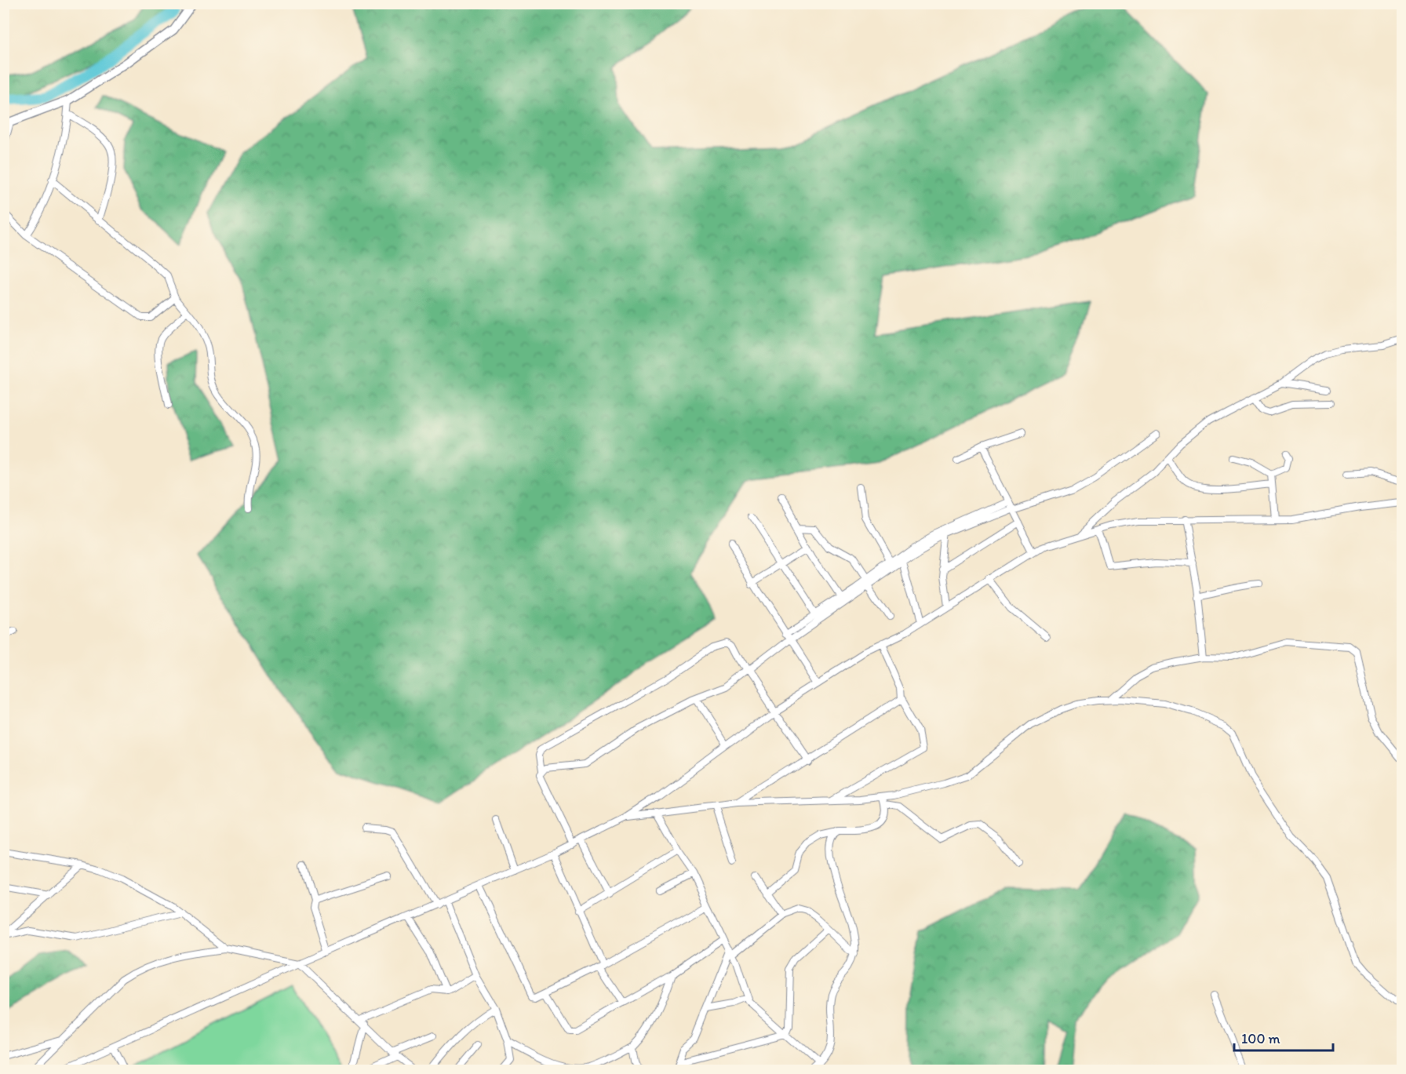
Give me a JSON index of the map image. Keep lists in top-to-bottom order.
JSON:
{
  "scale_bar": "100 m"
}
